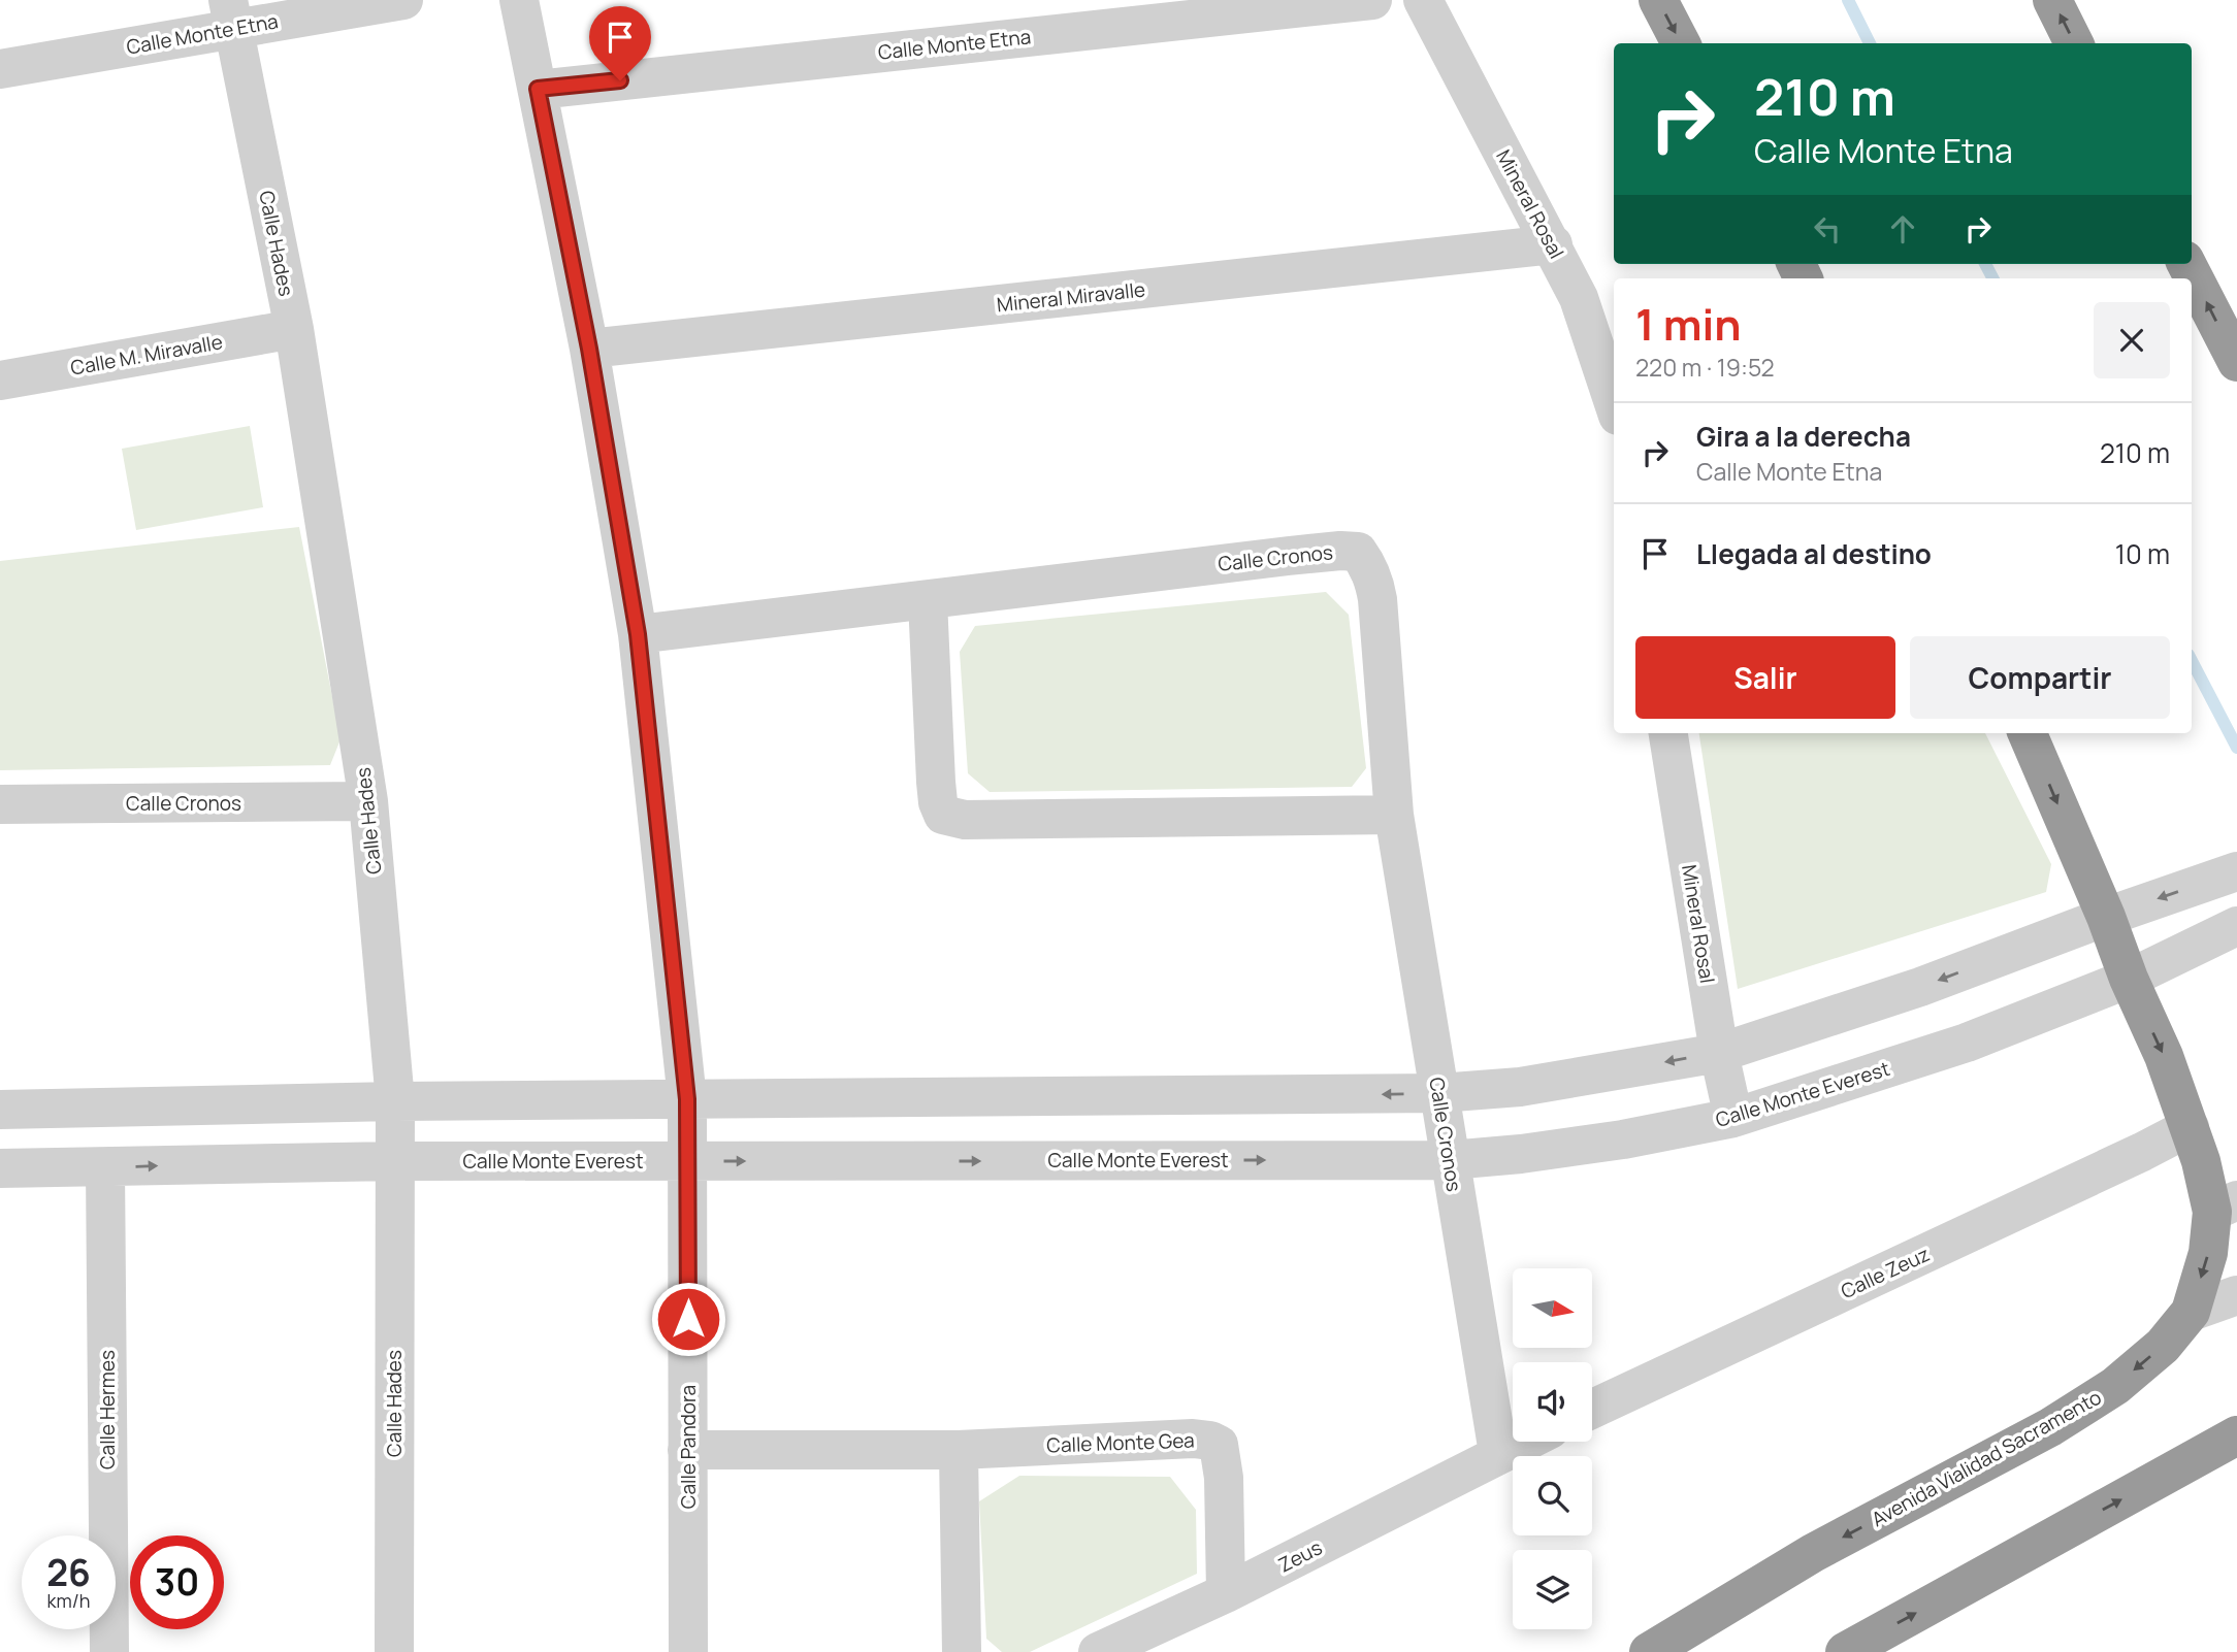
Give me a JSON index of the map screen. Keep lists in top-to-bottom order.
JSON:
{
  "streets": {
    "highway": ["Avenida Vialidad Sacramento"],
    "street": [
      "Calle Monte Etna",
      "Mineral Rosal",
      "Calle Hades",
      "Mineral Miravalle",
      "Calle M. Miravalle",
      "Calle Cronos",
      "Calle Monte Everest",
      "Calle Zeuz",
      "Calle Hermes",
      "Calle Monte Gea",
      "Calle Pandora",
      "Zeus"
    ]
  },
  "crossings": [
    ["Calle Monte Etna", "Calle Hades"],
    ["Calle Monte Etna", "Calle Pandora"],
    ["Mineral Rosal", "Mineral Miravalle"],
    ["Mineral Rosal", "Calle Monte Everest"],
    ["Calle Hades", "Calle M. Miravalle"],
    ["Calle Hades", "Calle Cronos"],
    ["Calle Hades", "Calle Monte Everest"],
    ["Mineral Miravalle", "Calle Pandora"],
    ["Calle Cronos", "Calle Monte Everest"],
    ["Calle Cronos", "Calle Pandora"],
    ["Calle Cronos", "Zeus"],
    ["Calle Monte Everest", "Calle Hermes"],
    ["Calle Monte Everest", "Calle Pandora"],
    ["Calle Monte Everest", "Avenida Vialidad Sacramento"],
    ["Calle Zeuz", "Avenida Vialidad Sacramento"],
    ["Calle Monte Gea", "Calle Pandora"],
    ["Calle Monte Gea", "Zeus"]
  ],
  "one_way": ["Avenida Vialidad Sacramento"],
  "north": "right",
  "page": {
    "turn": ["210 m", "Calle Monte Etna"],
    "heading": ["1 min", "220 m · 19:52"],
    "list": [
      {
        "name": "Gira a la derecha",
        "note": "Calle Monte Etna",
        "value": "210 m"
      },
      {
        "name": "Llegada al destino",
        "value": "10 m"
      }
    ],
    "buttons": ["Salir", "Compartir"],
    "speed": "26 km/h",
    "limit": "30"
  }
}
